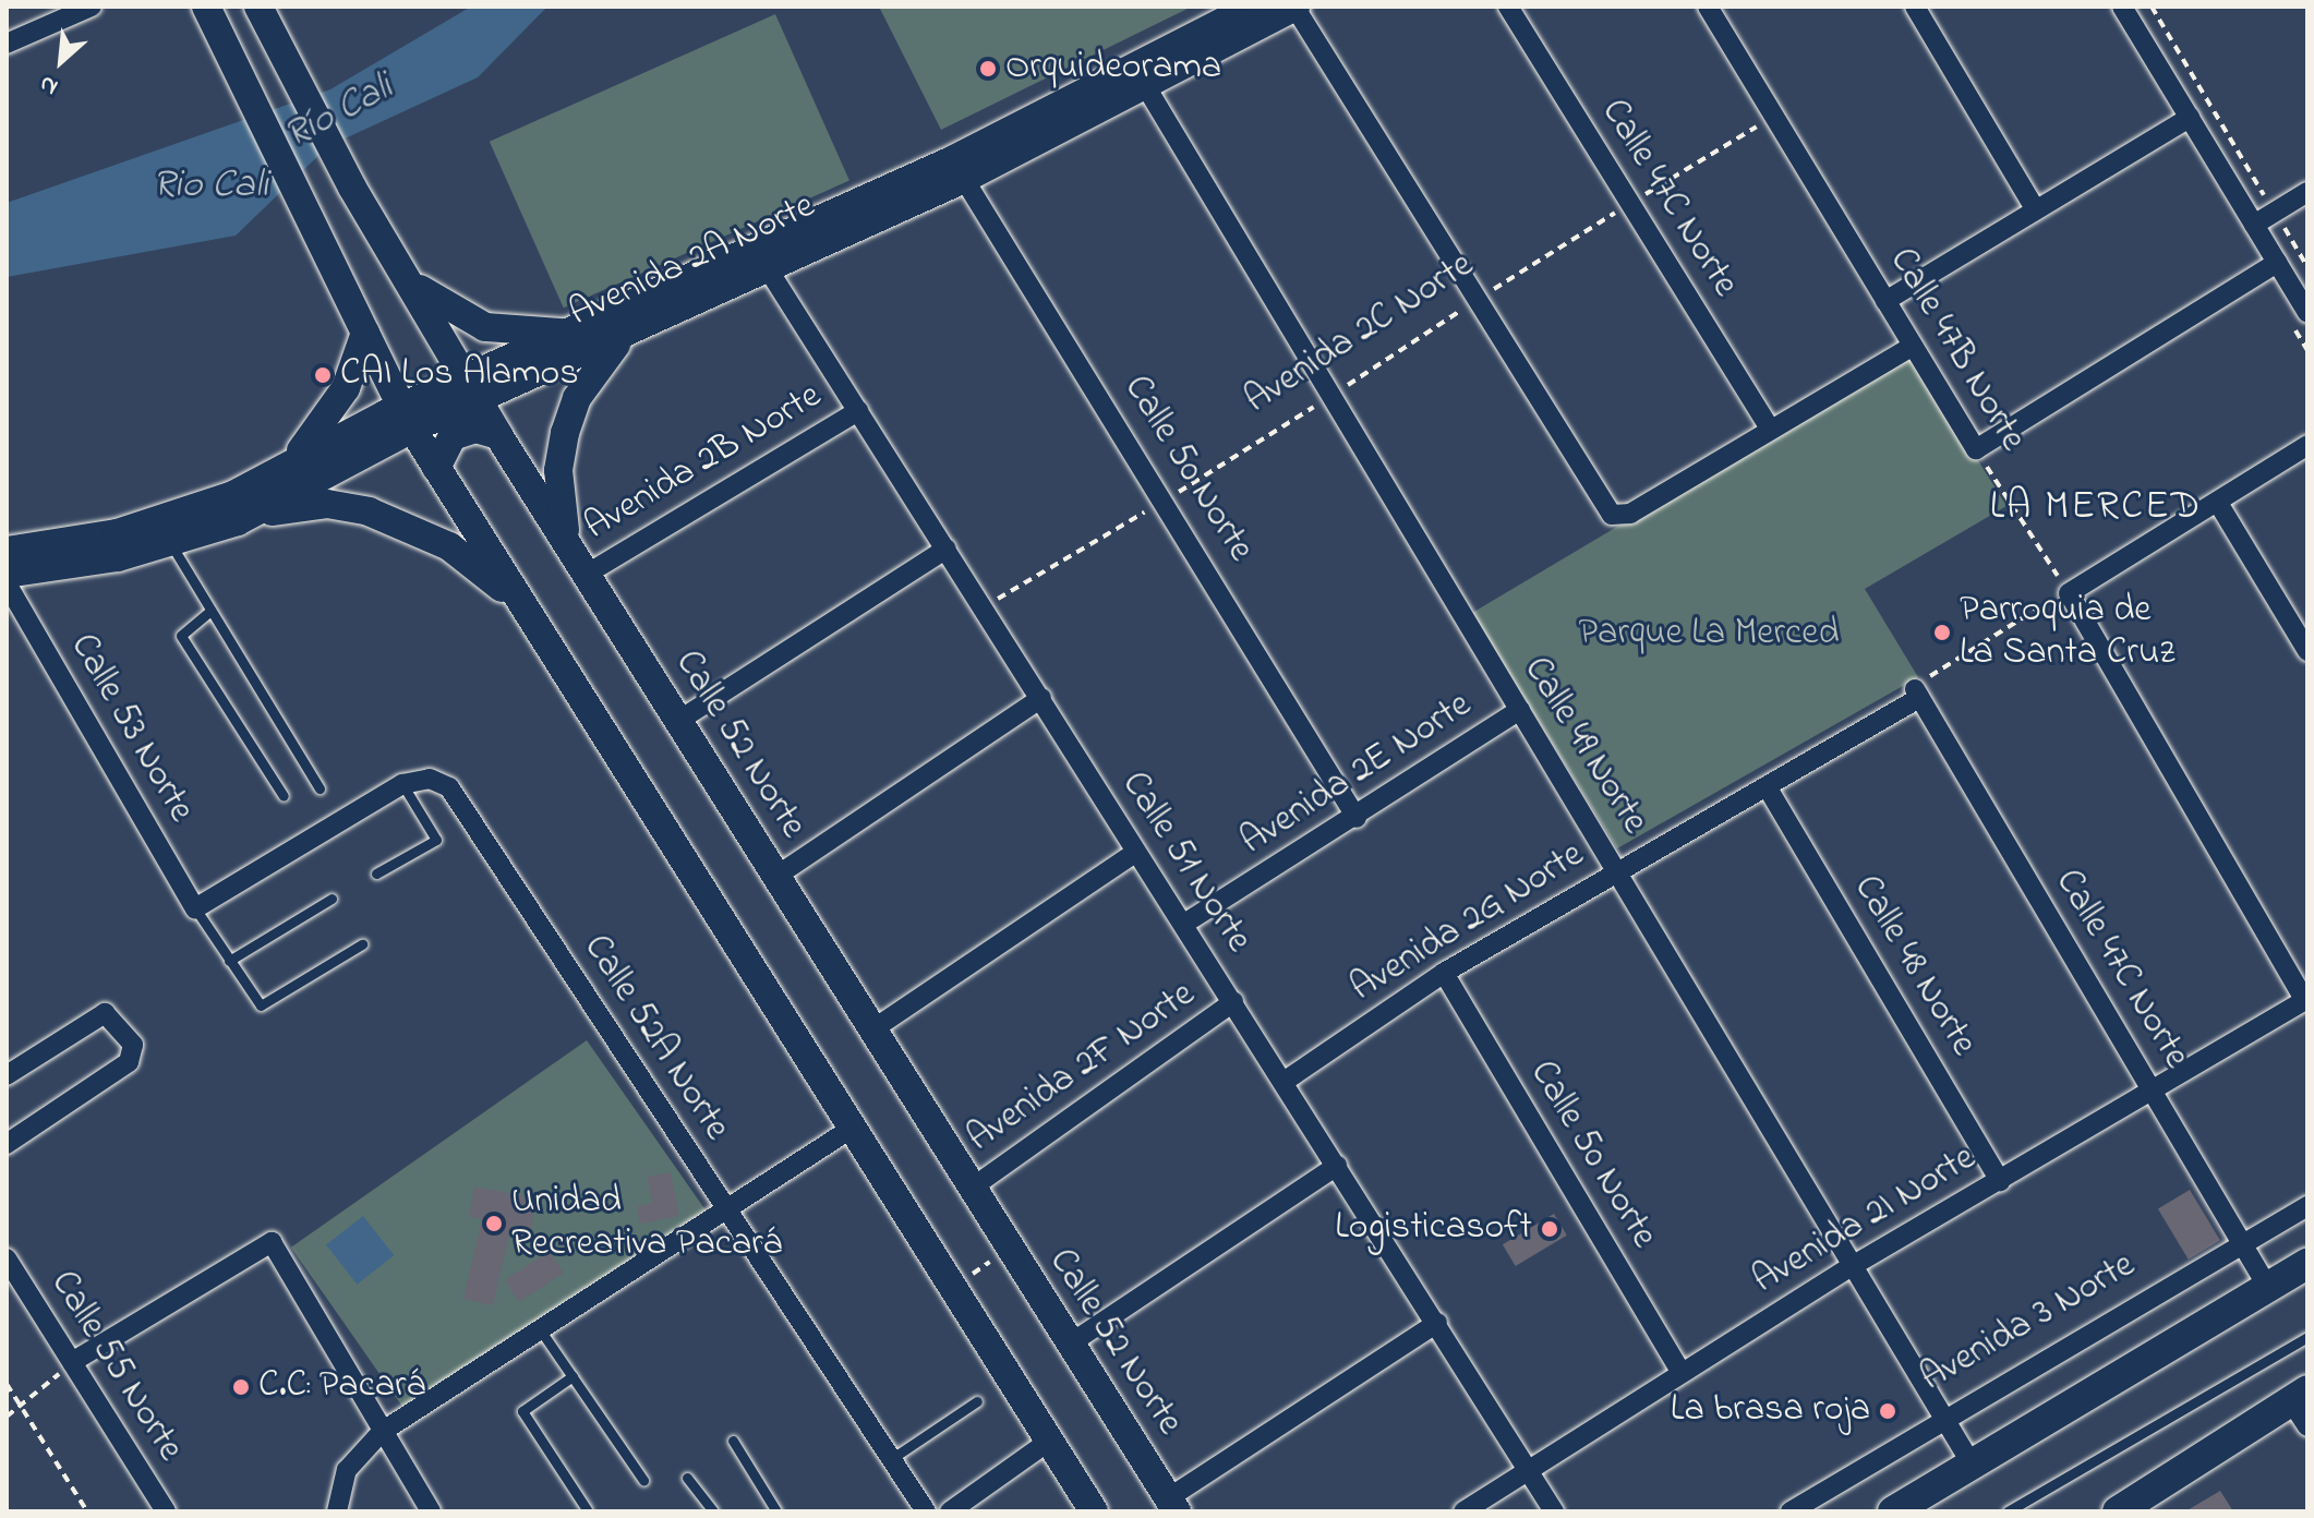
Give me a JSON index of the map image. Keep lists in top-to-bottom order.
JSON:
{
  "streets": {
    "main road": ["Avenida 2A Norte", "Calle 52 Norte"],
    "street": [
      "Calle 47C Norte",
      "Calle 47B Norte",
      "Avenida 2B Norte",
      "Calle 50 Norte",
      "Calle 53 Norte",
      "Calle 49 Norte",
      "Avenida 2E Norte",
      "Calle 51 Norte",
      "Avenida 2G Norte",
      "Calle 48 Norte",
      "Calle 52A Norte",
      "Avenida 2F Norte",
      "Avenida 2I Norte",
      "Avenida 3 Norte",
      "Calle 55 Norte"
    ],
    "path": ["Avenida 2C Norte"]
  },
  "crossings": [
    ["Calle 47C Norte", "Avenida 2C Norte"],
    ["Calle 47C Norte", "Avenida 2G Norte"],
    ["Calle 47C Norte", "Avenida 2I Norte"],
    ["Calle 47C Norte", "Avenida 3 Norte"],
    ["Avenida 2A Norte", "Calle 50 Norte"],
    ["Avenida 2A Norte", "Calle 52 Norte"],
    ["Avenida 2A Norte", "Calle 49 Norte"],
    ["Avenida 2A Norte", "Calle 51 Norte"],
    ["Avenida 2C Norte", "Calle 47B Norte"],
    ["Avenida 2C Norte", "Calle 50 Norte"],
    ["Avenida 2C Norte", "Calle 49 Norte"],
    ["Avenida 2C Norte", "Calle 51 Norte"],
    ["Avenida 2B Norte", "Calle 52 Norte"],
    ["Avenida 2B Norte", "Calle 51 Norte"],
    ["Calle 50 Norte", "Avenida 2E Norte"],
    ["Calle 50 Norte", "Avenida 2G Norte"],
    ["Calle 50 Norte", "Avenida 2I Norte"],
    ["Calle 52 Norte", "Avenida 2F Norte"],
    ["Calle 49 Norte", "Avenida 2E Norte"],
    ["Calle 49 Norte", "Avenida 2G Norte"],
    ["Calle 49 Norte", "Avenida 2I Norte"],
    ["Calle 49 Norte", "Avenida 3 Norte"],
    ["Avenida 2E Norte", "Calle 51 Norte"],
    ["Calle 51 Norte", "Avenida 2G Norte"],
    ["Calle 51 Norte", "Avenida 2F Norte"],
    ["Calle 51 Norte", "Avenida 2I Norte"],
    ["Avenida 2G Norte", "Calle 48 Norte"],
    ["Calle 48 Norte", "Avenida 2I Norte"]
  ],
  "districts": ["LA MERCED"],
  "water": ["Río Cali", "Rio Cali"],
  "parks": ["Parque La Merced"],
  "places": [
    "Orquideorama",
    "CAI Los Alamos",
    "Parroquia de La Santa Cruz",
    "Unidad Recreativa Pacará",
    "Logisticasoft",
    "C.C: Pacará",
    "La brasa roja"
  ],
  "north": "bottom left"
}
